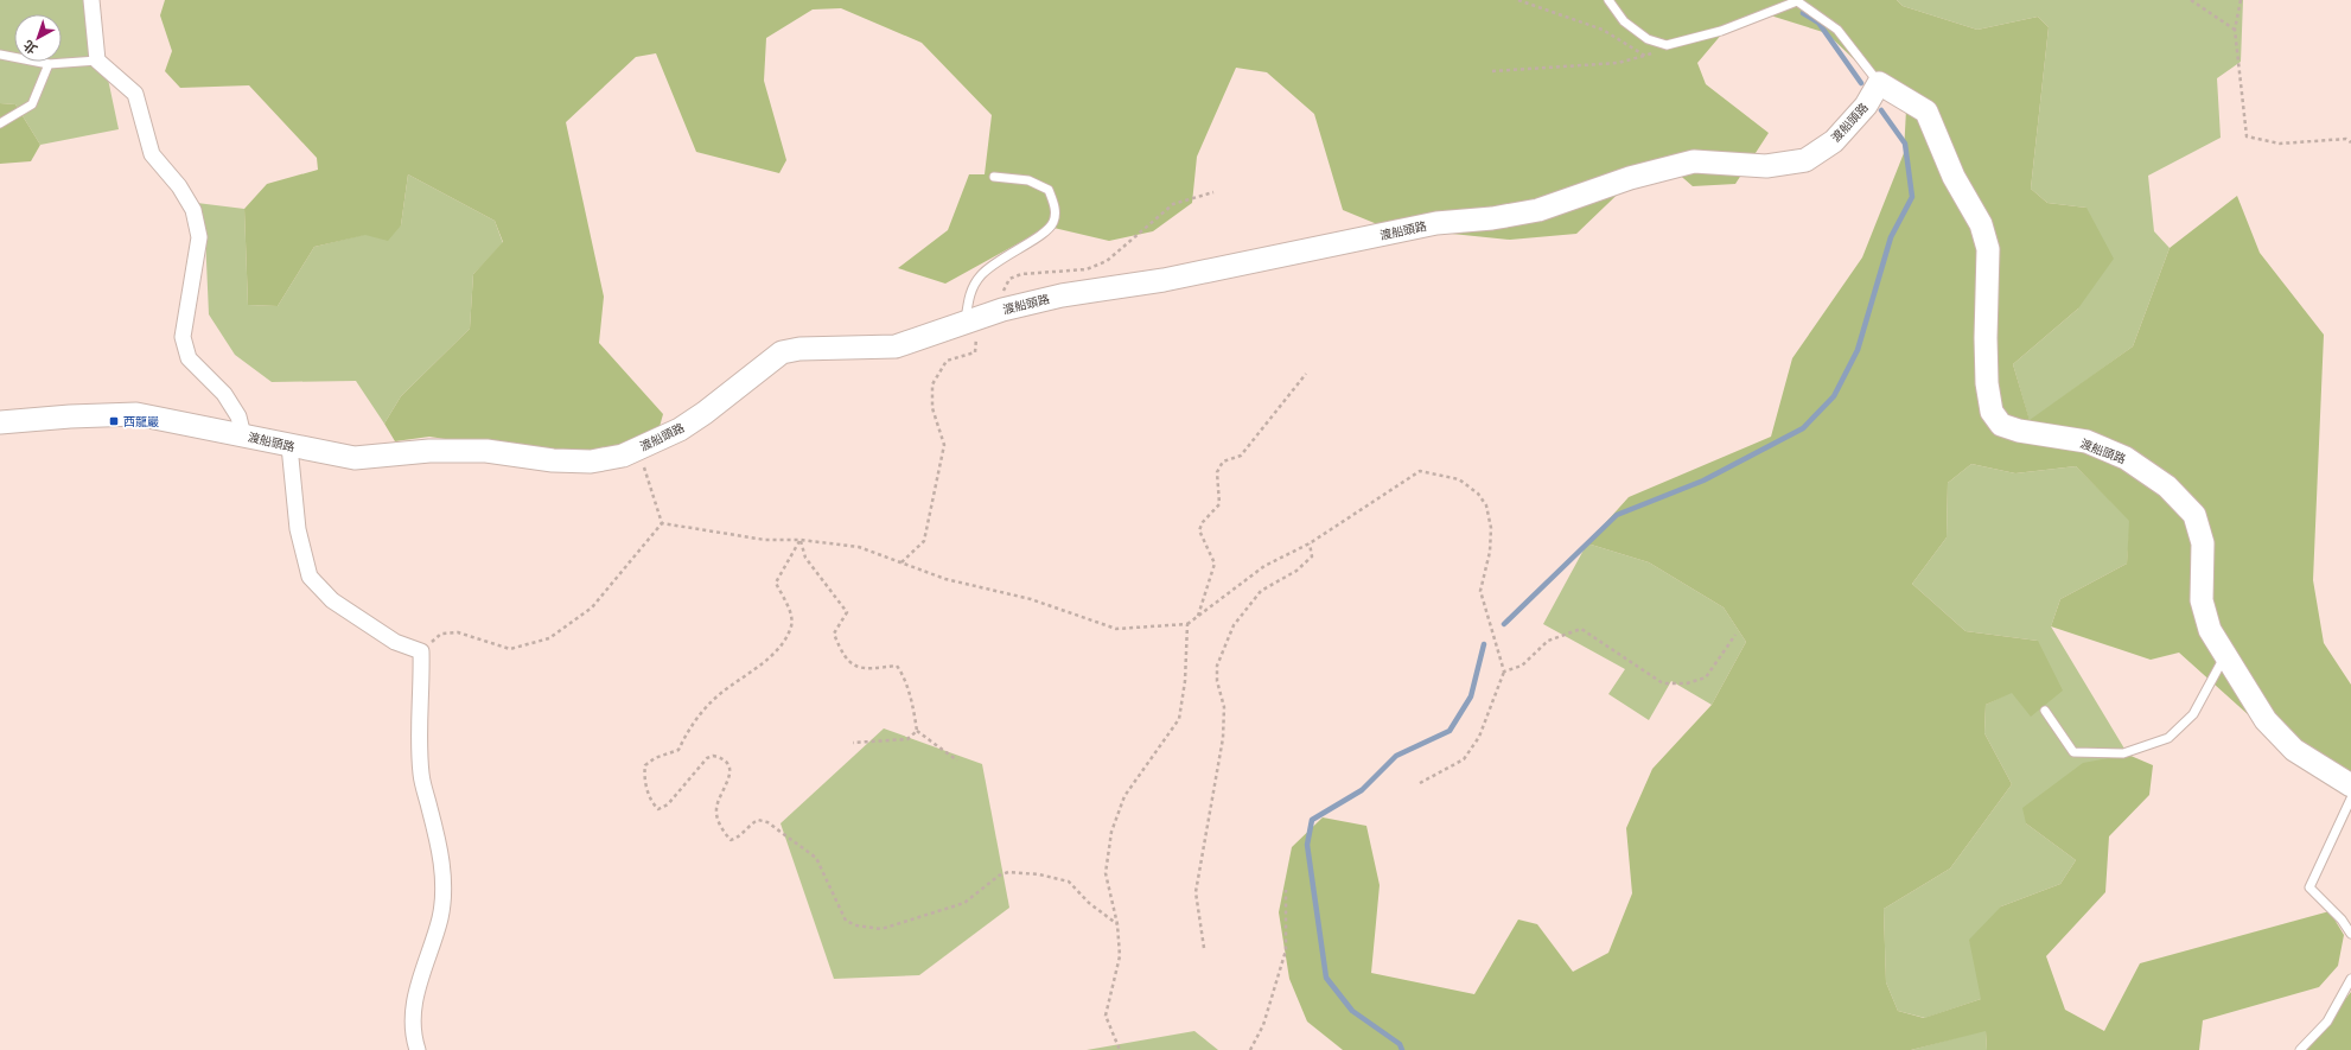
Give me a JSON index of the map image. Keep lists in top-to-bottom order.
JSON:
{
  "streets": {
    "street": ["渡船頭路"]
  },
  "places": {
    "transit": ["西龍巖"]
  },
  "north": "bottom left"
}
